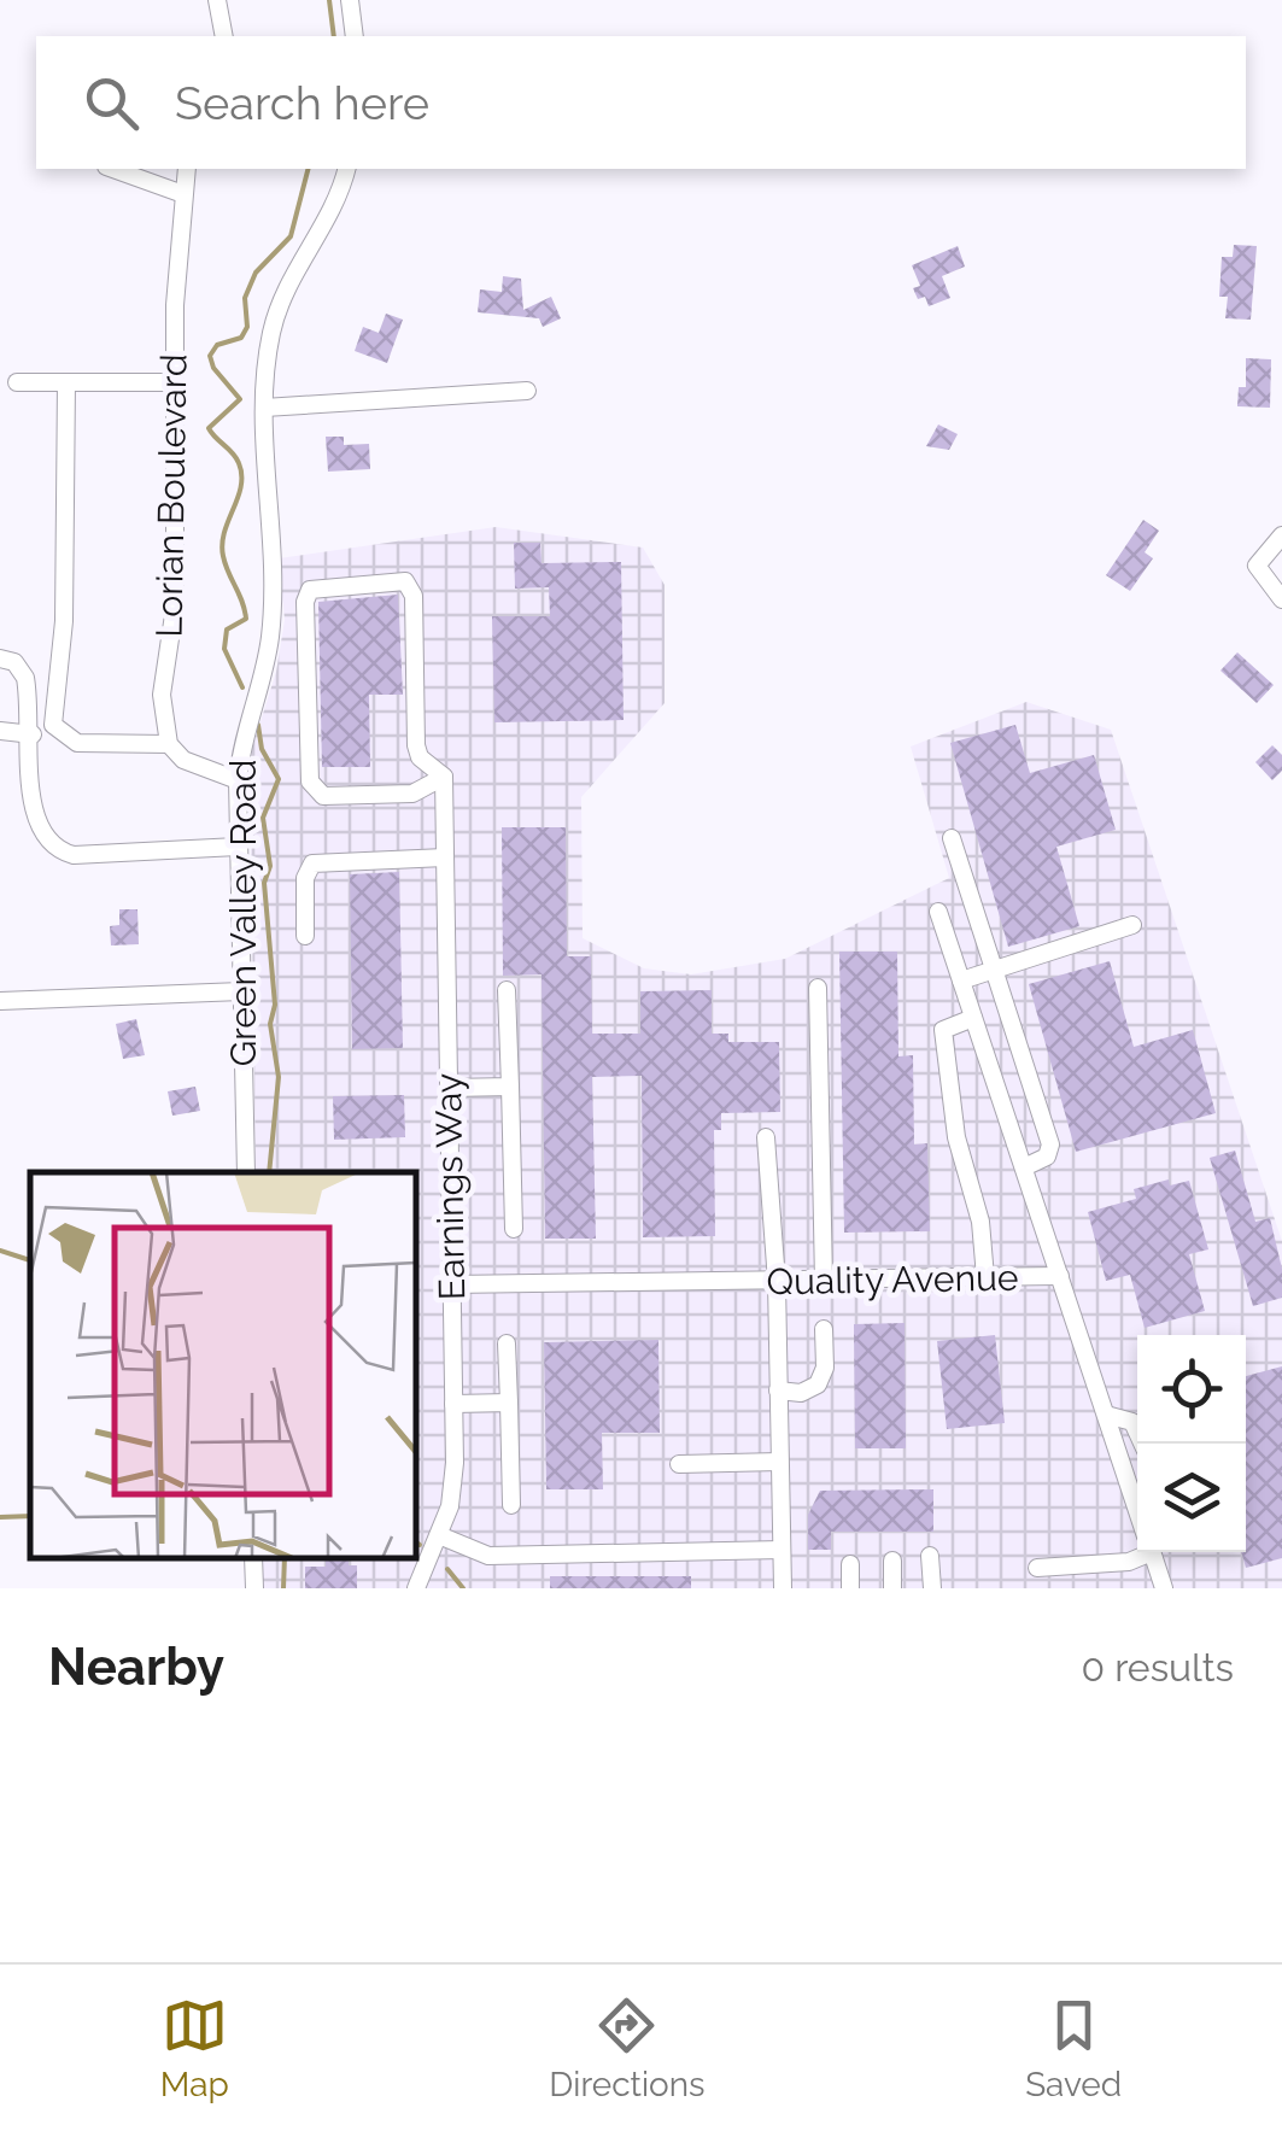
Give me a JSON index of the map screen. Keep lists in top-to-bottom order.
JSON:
{
  "streets": {
    "street": [
      "Lorian Boulevard",
      "Green Valley Road",
      "Earnings Way",
      "Quality Avenue"
    ]
  },
  "crossings": [
    ["Earnings Way", "Quality Avenue"]
  ],
  "page": {
    "search": "Search here",
    "heading": ["Nearby", "0 results"],
    "nav": ["Map", "Directions", "Saved"]
  }
}
